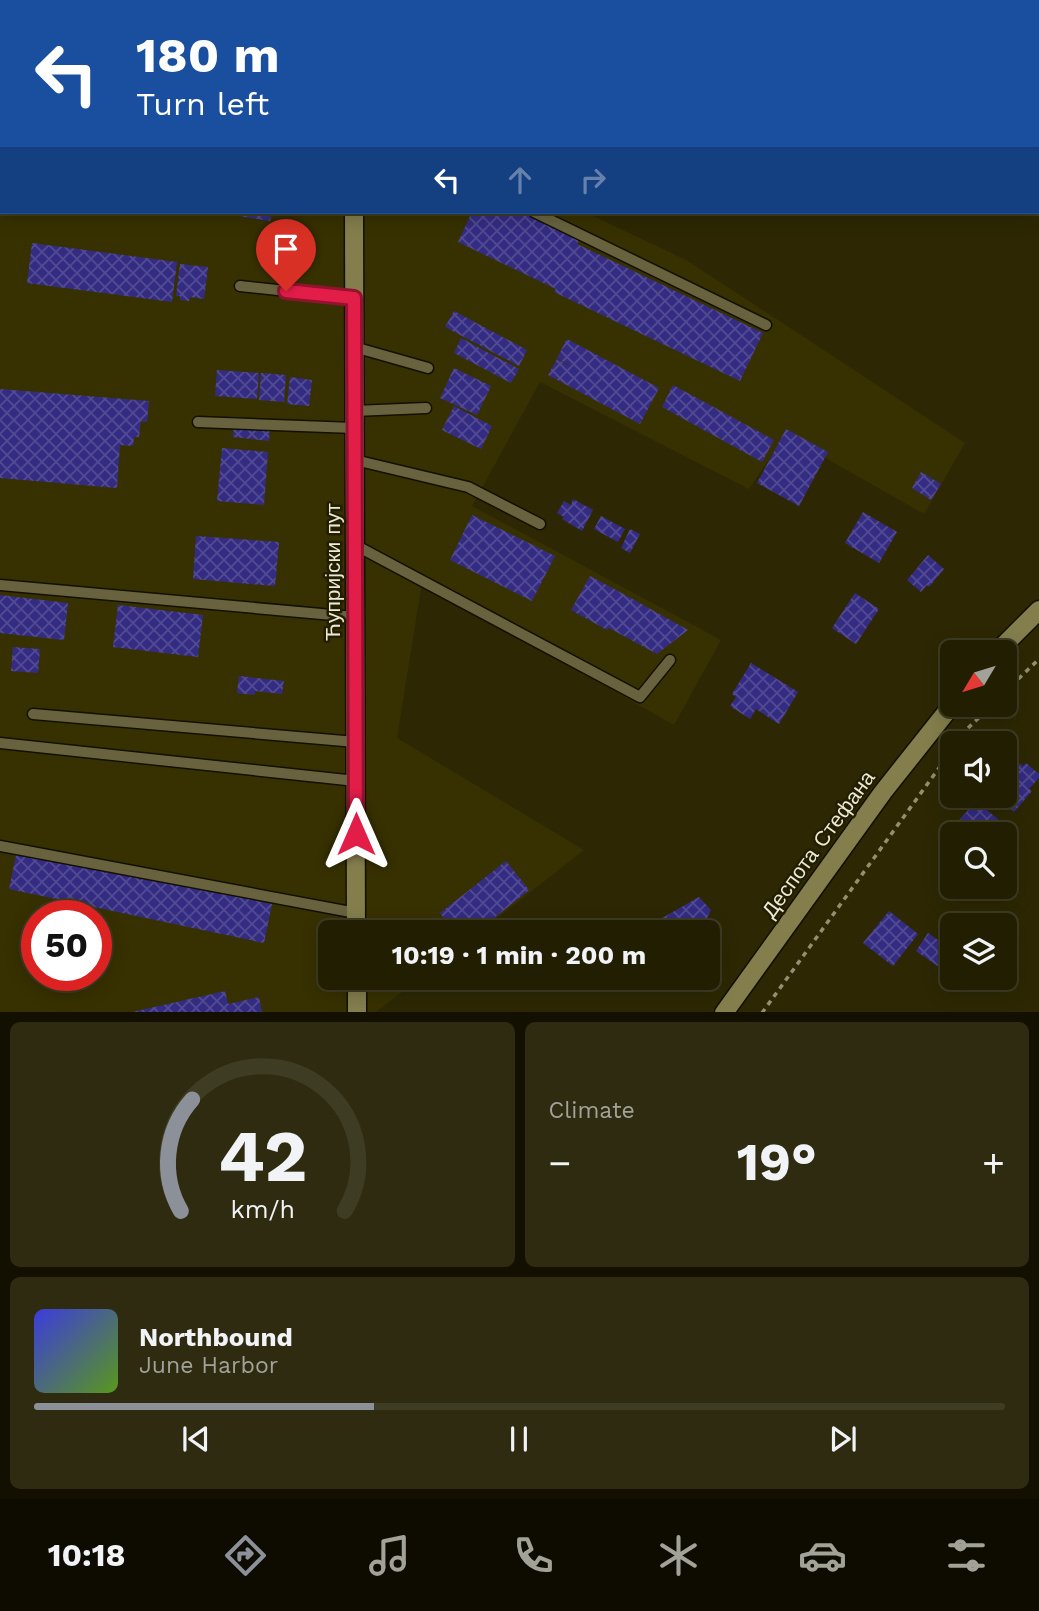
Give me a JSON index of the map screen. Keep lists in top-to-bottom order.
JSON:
{
  "streets": {
    "main road": ["Ћупријски пут", "Деспота Стефана"]
  },
  "north": "bottom left",
  "page": {
    "turn": ["180 m", "Turn left"],
    "limit": "50",
    "trip": "10:19 · 1 min · 200 m",
    "tile": "Climate",
    "heat": ["−", "19°", "+"],
    "song": ["Northbound", "June Harbor"],
    "tabs": "10:18",
    "gauge": ["42", "km/h"]
  }
}
